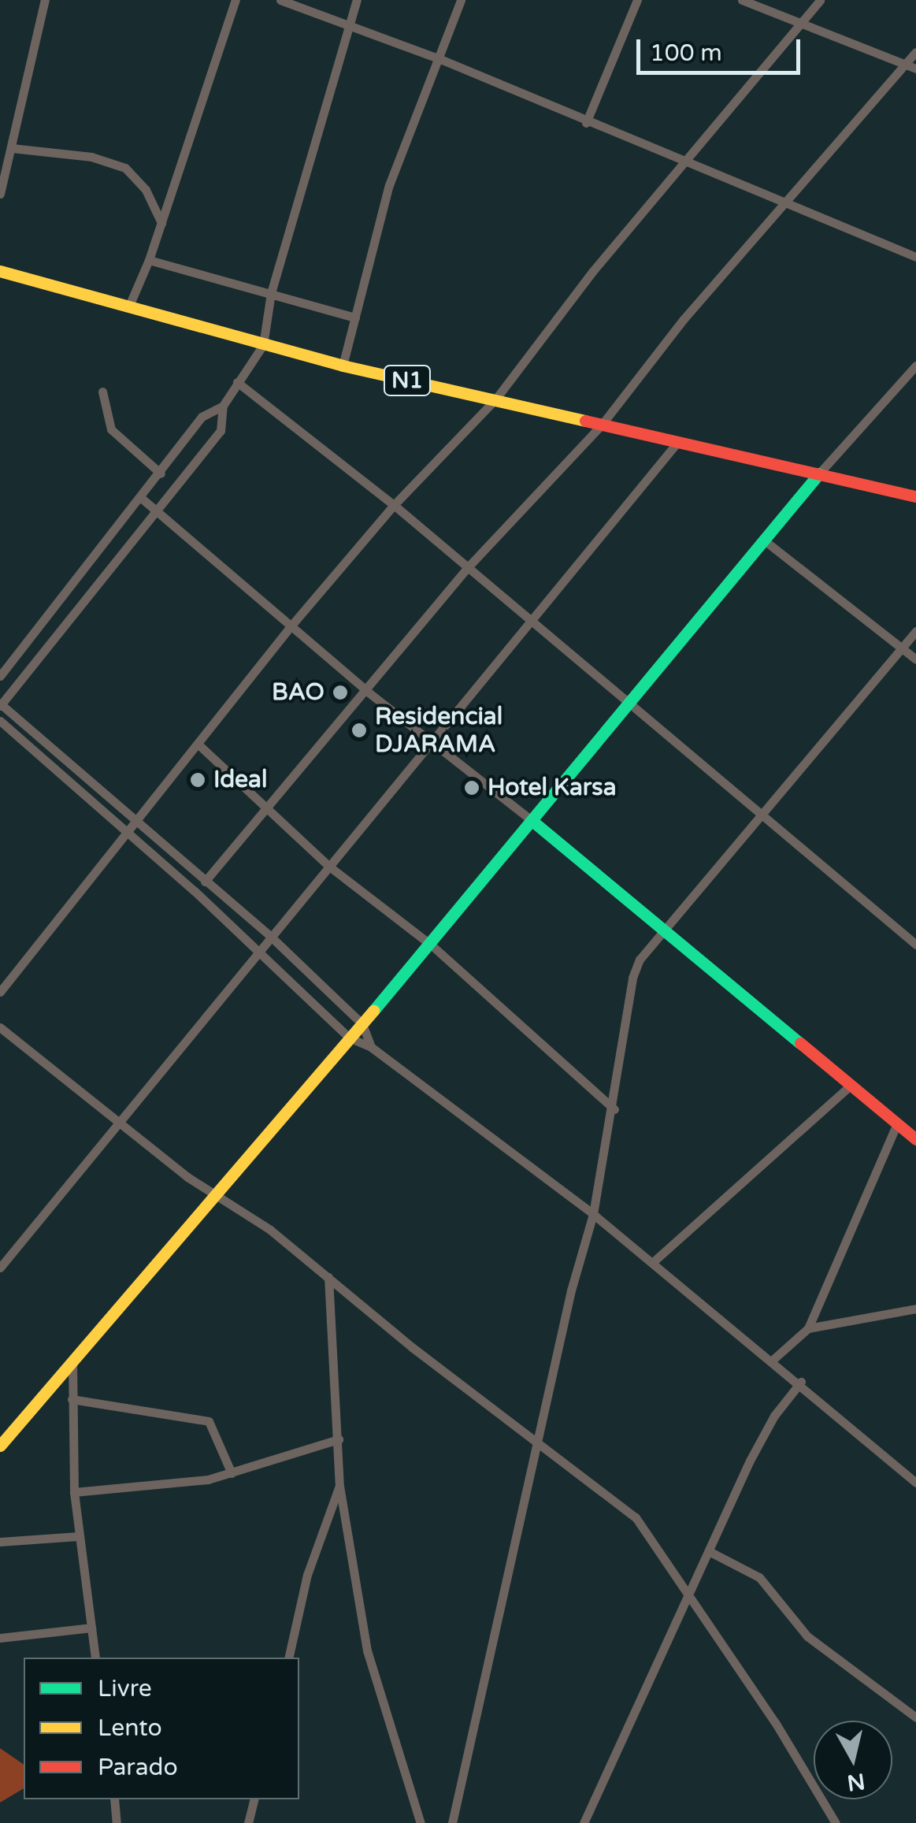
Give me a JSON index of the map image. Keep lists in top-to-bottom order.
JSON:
{
  "streets": {
    "main road": ["N1"]
  },
  "places": [
    "BAO",
    "Residencial DJARAMA",
    "Ideal",
    "Hotel Karsa"
  ],
  "legend": ["Livre", "Lento", "Parado"],
  "scale_bar": "100 m",
  "north": "bottom"
}
